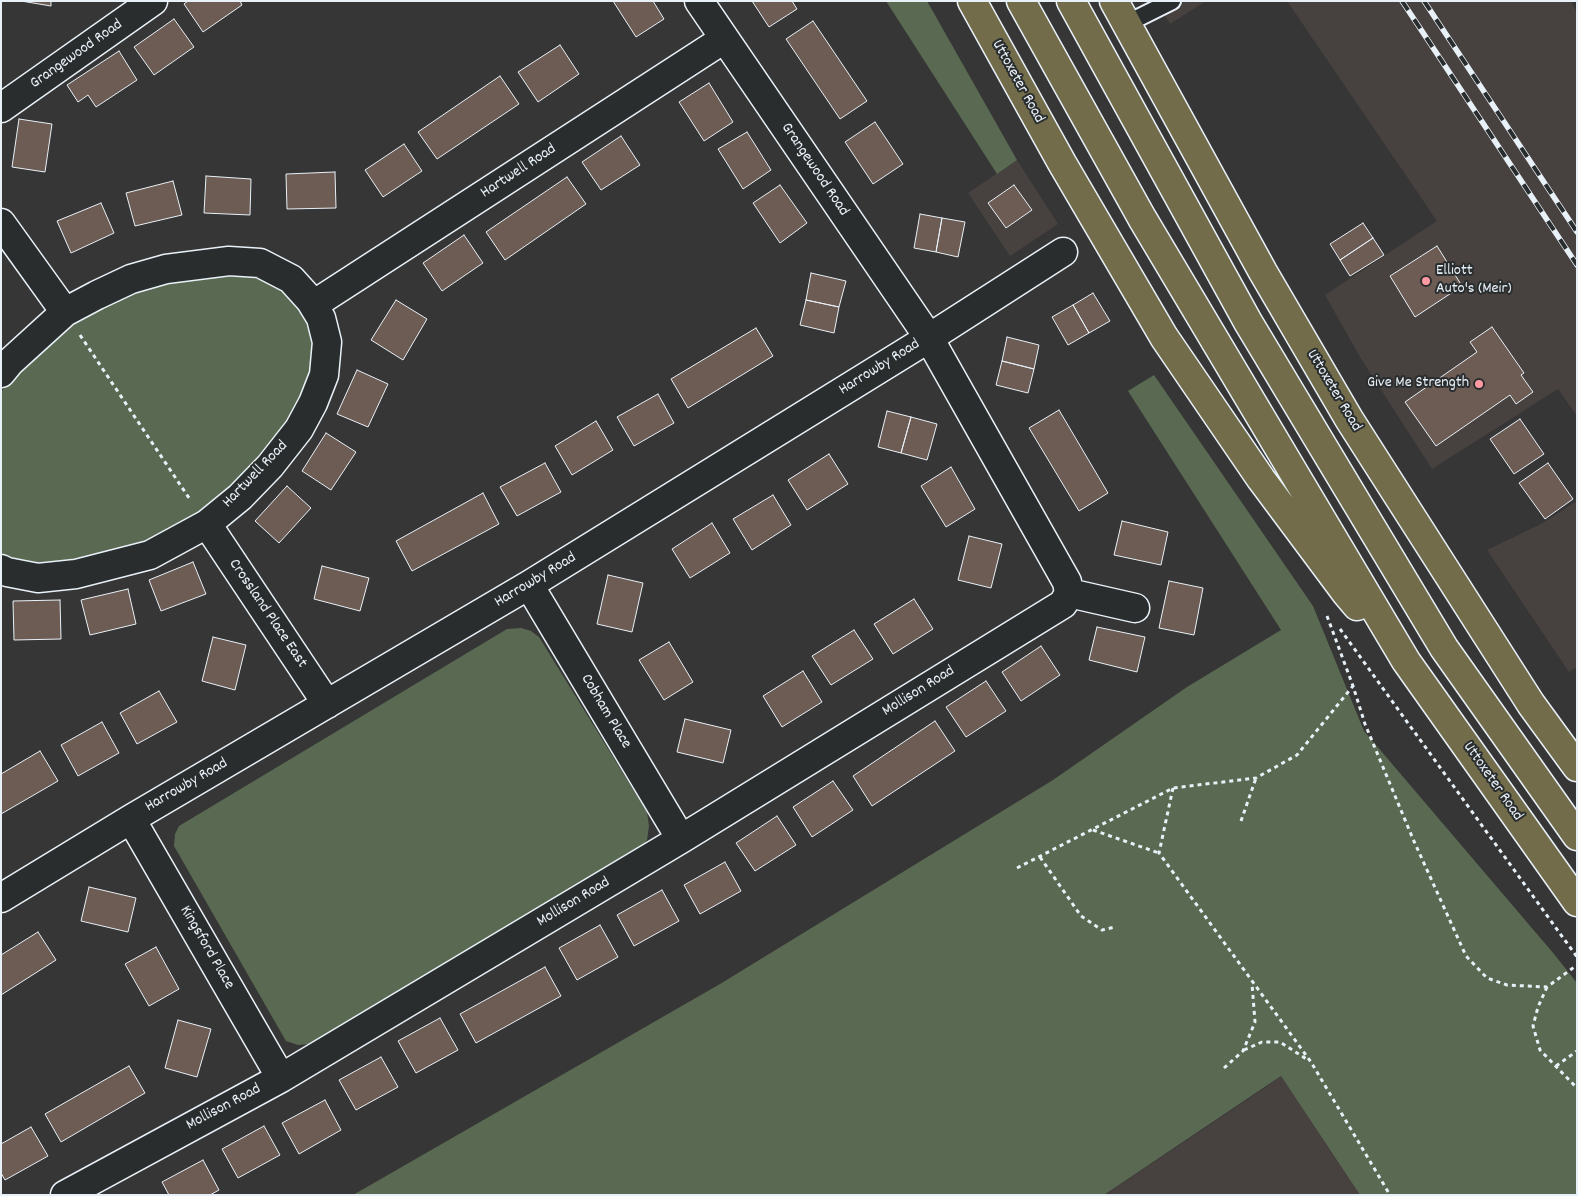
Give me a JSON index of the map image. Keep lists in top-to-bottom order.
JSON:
{
  "streets": {
    "highway": ["Uttoxeter Road"],
    "street": [
      "Grangewood Road",
      "Hartwell Road",
      "Harrowby Road",
      "Crossland Place East",
      "Mollison Road",
      "Cobham Place",
      "Kingsford Place"
    ]
  },
  "crossings": [
    ["Grangewood Road", "Hartwell Road"],
    ["Grangewood Road", "Harrowby Road"],
    ["Hartwell Road", "Crossland Place East"],
    ["Harrowby Road", "Crossland Place East"],
    ["Harrowby Road", "Cobham Place"],
    ["Harrowby Road", "Kingsford Place"],
    ["Mollison Road", "Cobham Place"],
    ["Mollison Road", "Kingsford Place"]
  ],
  "places": ["Elliott Auto's (Meir)", "Give Me Strength"]
}
